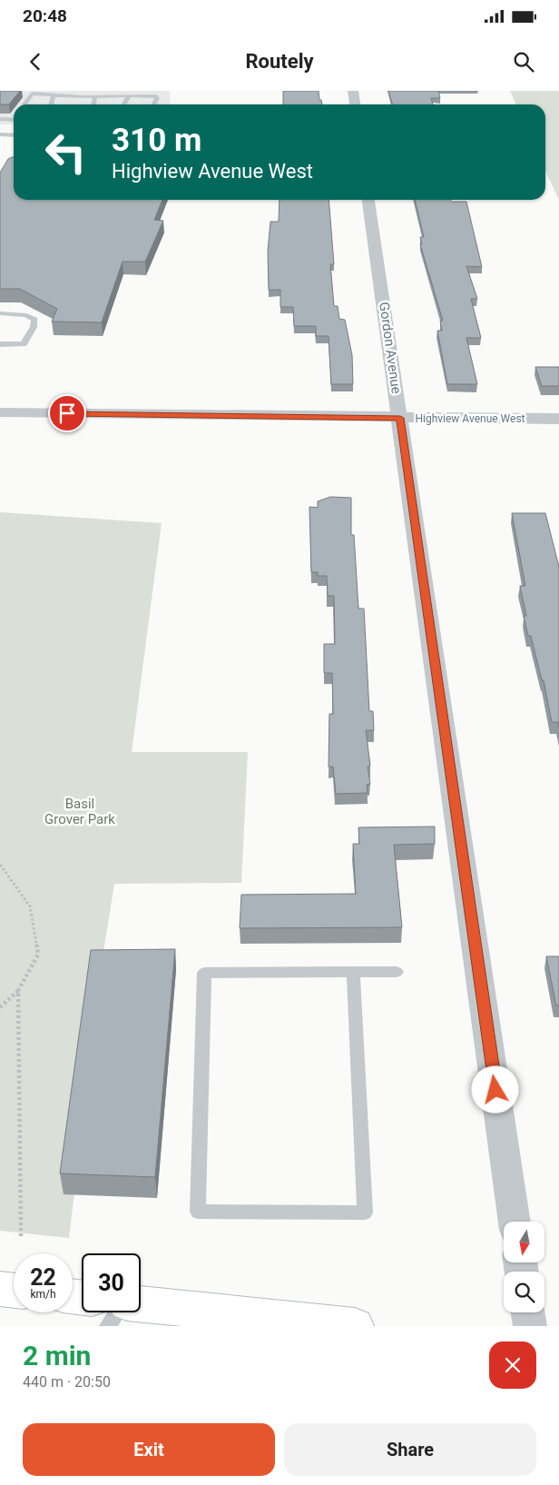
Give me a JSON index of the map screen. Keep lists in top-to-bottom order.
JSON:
{
  "streets": {
    "street": ["Gordon Avenue", "Highview Avenue West"]
  },
  "crossings": [
    ["Gordon Avenue", "Highview Avenue West"]
  ],
  "parks": ["Basil Grover Park"],
  "north": "bottom",
  "page": {
    "status": "20:48",
    "header": "Routely",
    "turn": ["310 m", "Highview Avenue West"],
    "speed": "22 km/h",
    "limit": "30",
    "heading": ["2 min", "440 m · 20:50"],
    "buttons": ["Exit", "Share"]
  }
}
